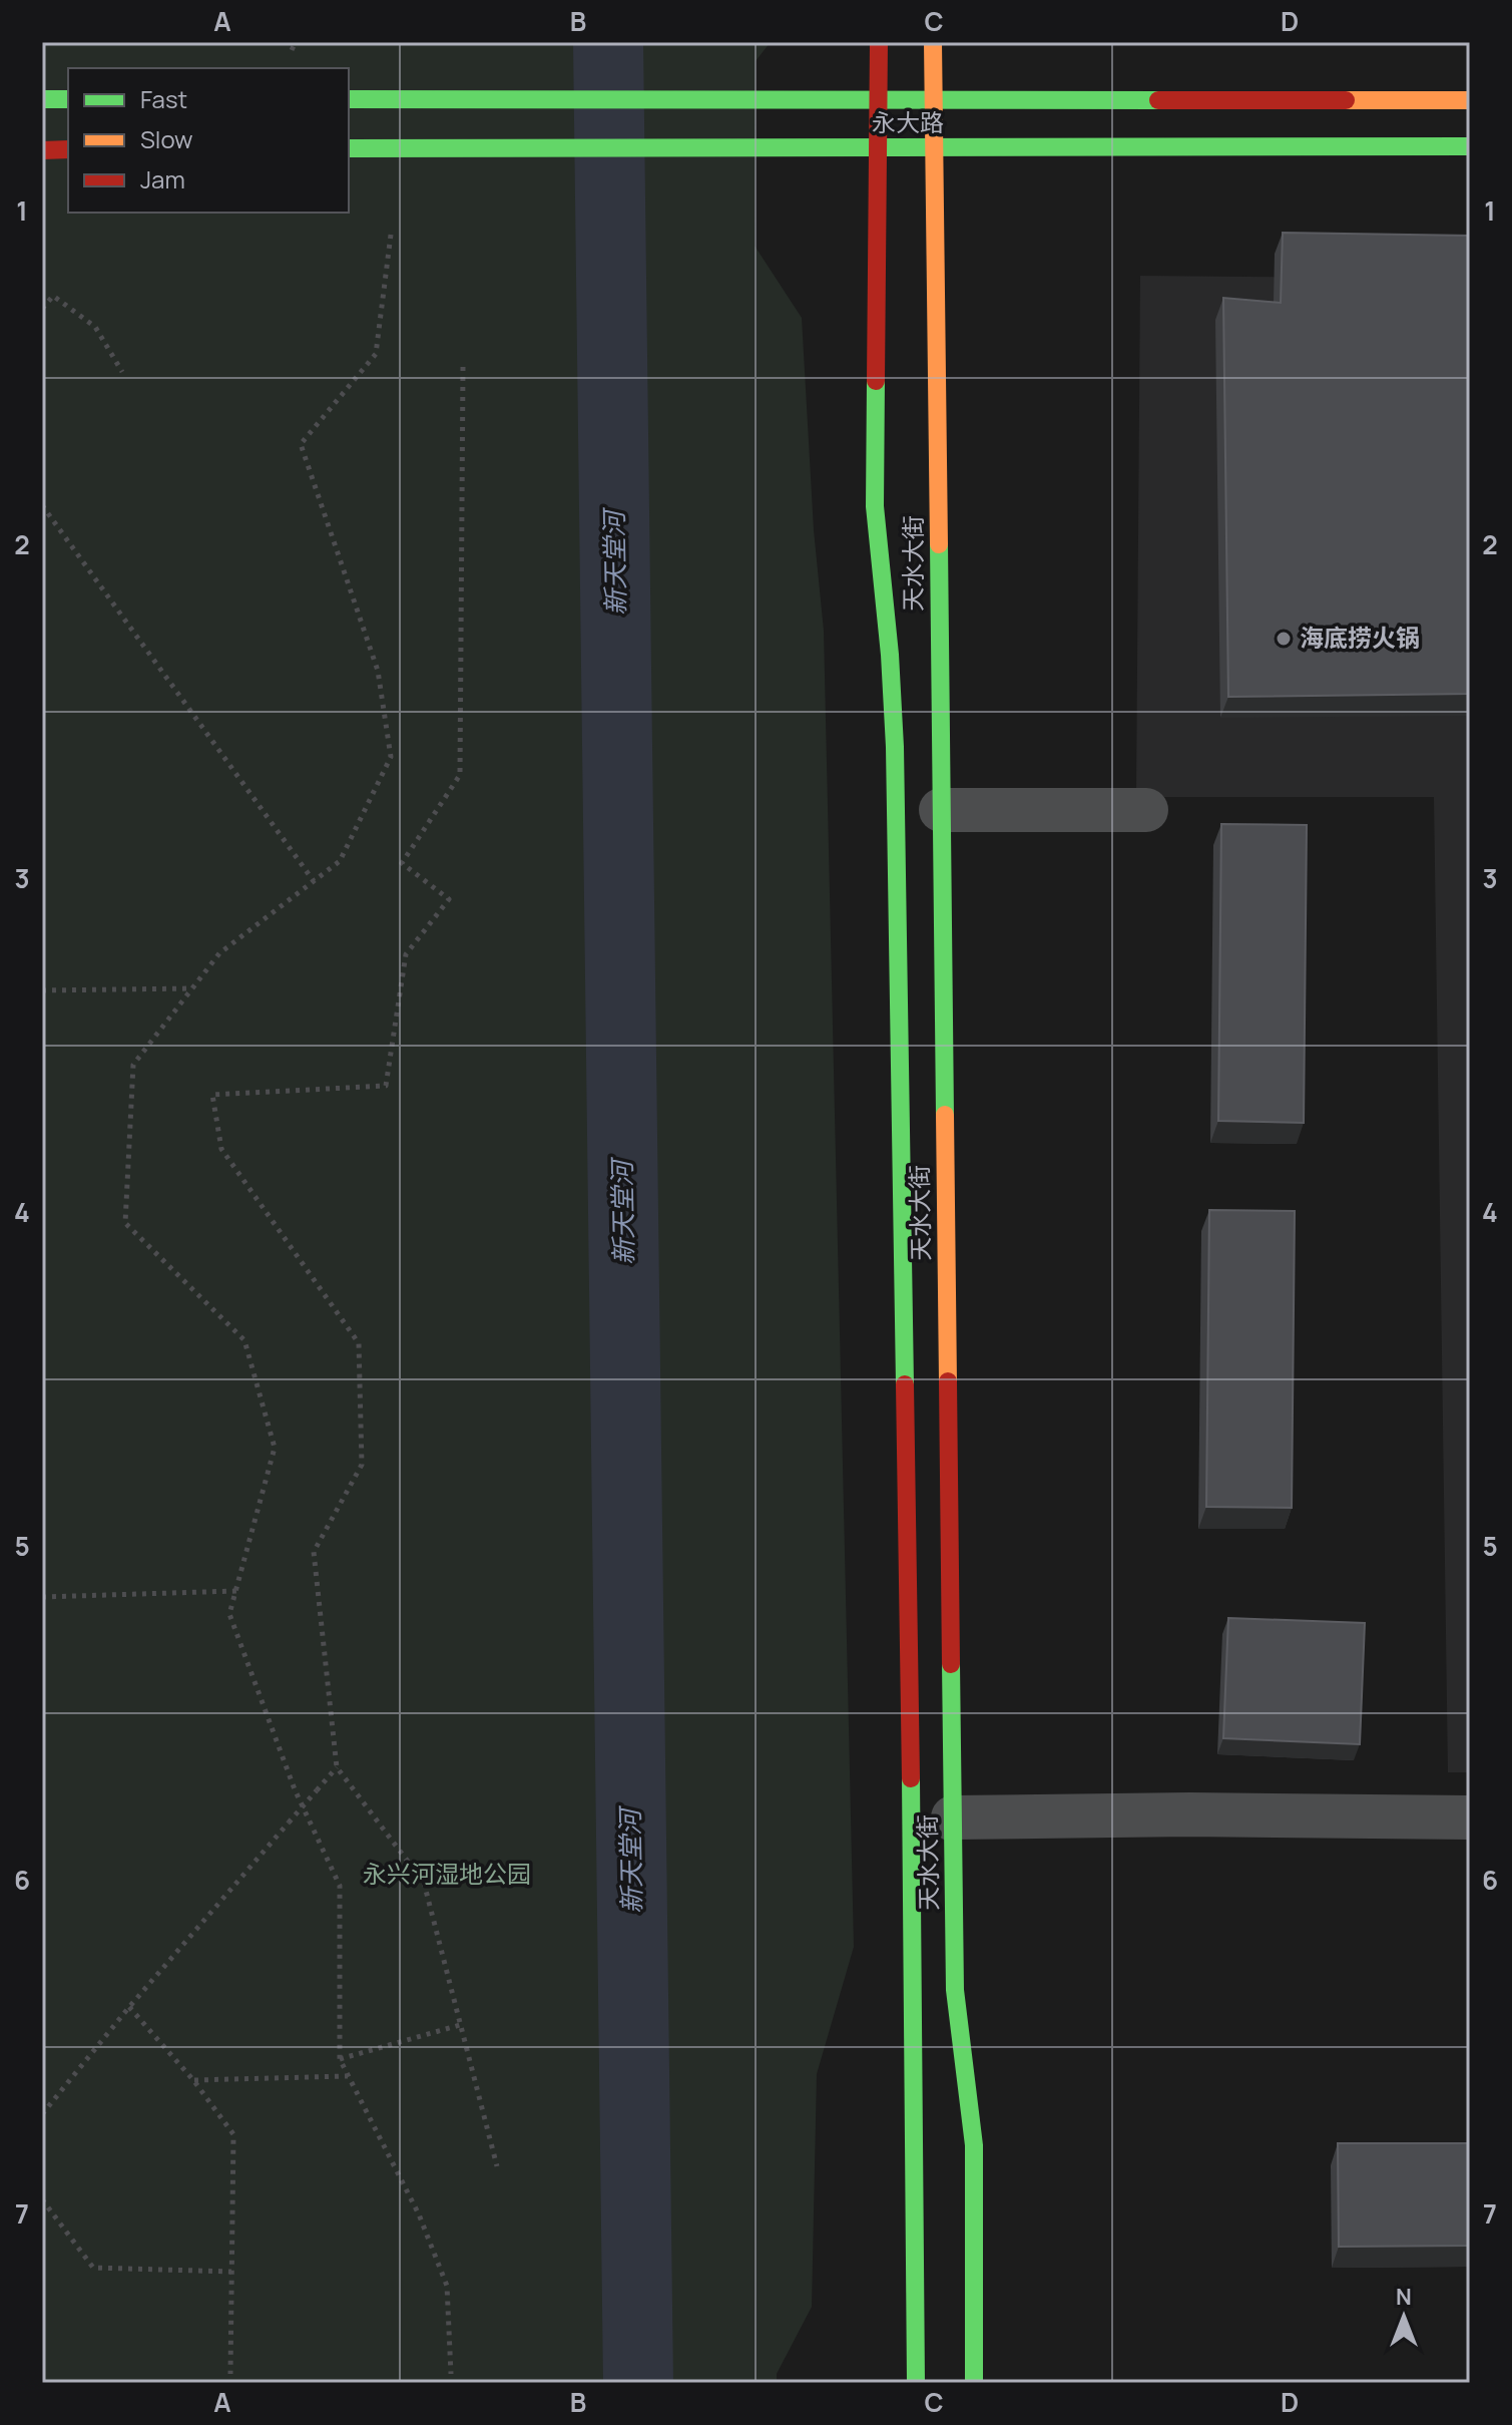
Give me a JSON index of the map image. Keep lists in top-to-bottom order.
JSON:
{
  "streets": {
    "main road": ["永大路", "天水大街"]
  },
  "crossings": [
    ["永大路", "天水大街"]
  ],
  "water": ["新天堂河"],
  "parks": ["永兴河湿地公园"],
  "places": ["海底捞火锅"],
  "legend": ["Fast", "Slow", "Jam"],
  "north": "top",
  "grid": {
    "columns": [
      "A",
      "B",
      "C",
      "D"
    ],
    "rows": [
      "1",
      "2",
      "3",
      "4",
      "5",
      "6",
      "7"
    ]
  }
}
